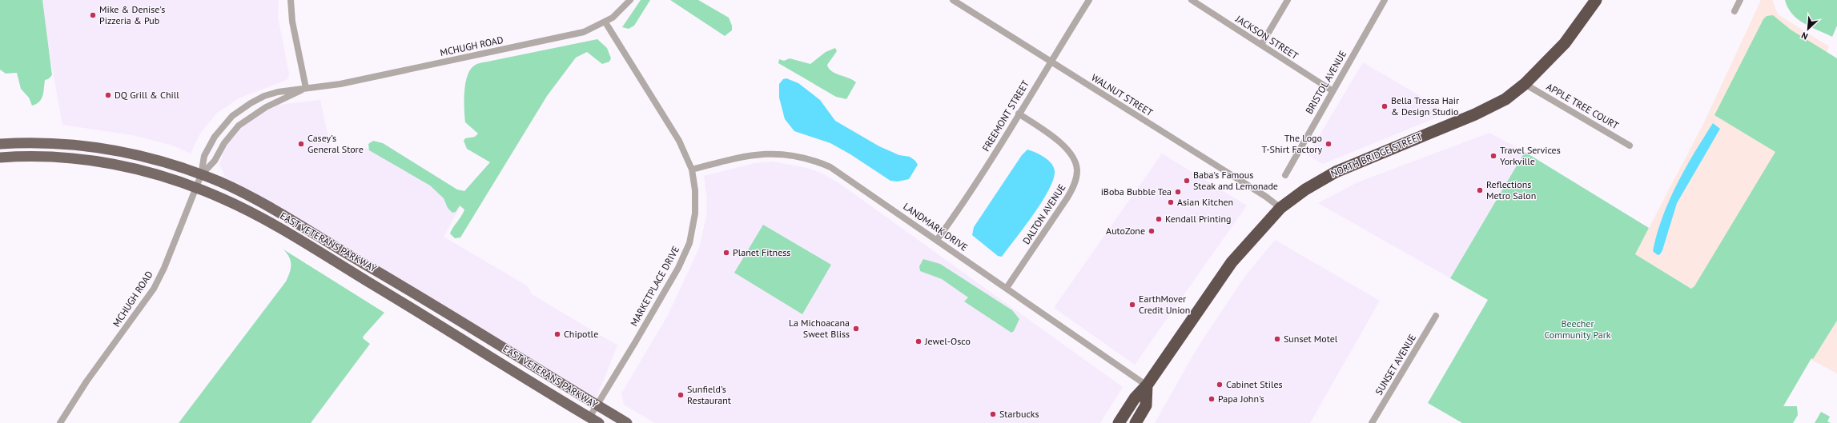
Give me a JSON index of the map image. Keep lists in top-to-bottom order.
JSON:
{
  "streets": {
    "highway": ["NORTH BRIDGE STREET"],
    "main road": ["EAST VETERANS PARKWAY"],
    "street": [
      "JACKSON STREET",
      "MCHUGH ROAD",
      "BRISTOL AVENUE",
      "WALNUT STREET",
      "APPLE TREE COURT",
      "FREEMONT STREET",
      "DALTON AVENUE",
      "LANDMARK DRIVE",
      "MARKETPLACE DRIVE",
      "SUNSET AVENUE"
    ]
  },
  "crossings": [
    ["JACKSON STREET", "BRISTOL AVENUE"],
    ["MCHUGH ROAD", "EAST VETERANS PARKWAY"],
    ["MCHUGH ROAD", "MARKETPLACE DRIVE"],
    ["WALNUT STREET", "FREEMONT STREET"],
    ["WALNUT STREET", "NORTH BRIDGE STREET"],
    ["APPLE TREE COURT", "NORTH BRIDGE STREET"],
    ["FREEMONT STREET", "DALTON AVENUE"],
    ["FREEMONT STREET", "LANDMARK DRIVE"],
    ["NORTH BRIDGE STREET", "LANDMARK DRIVE"],
    ["DALTON AVENUE", "LANDMARK DRIVE"],
    ["LANDMARK DRIVE", "MARKETPLACE DRIVE"],
    ["EAST VETERANS PARKWAY", "MARKETPLACE DRIVE"]
  ],
  "parks": ["Beecher Community Park"],
  "places": [
    "Mike & Denise's Pizzeria & Pub",
    "DQ Grill & Chill",
    "Bella Tressa Hair & Design Studio",
    "Casey's General Store",
    "The Logo T-Shirt Factory",
    "Travel Services Yorkville",
    "Baba's Famous Steak and Lemonade",
    "Reflections Metro Salon",
    "iBoba Bubble Tea",
    "Asian Kitchen",
    "Kendall Printing",
    "AutoZone",
    "Planet Fitness",
    "EarthMover Credit Union",
    "La Michoacana Sweet Bliss",
    "Chipotle",
    "Sunset Motel",
    "Jewel-Osco",
    "Cabinet Stiles",
    "Sunfield's Restaurant",
    "Papa John's",
    "Starbucks"
  ],
  "north": "bottom left"
}
